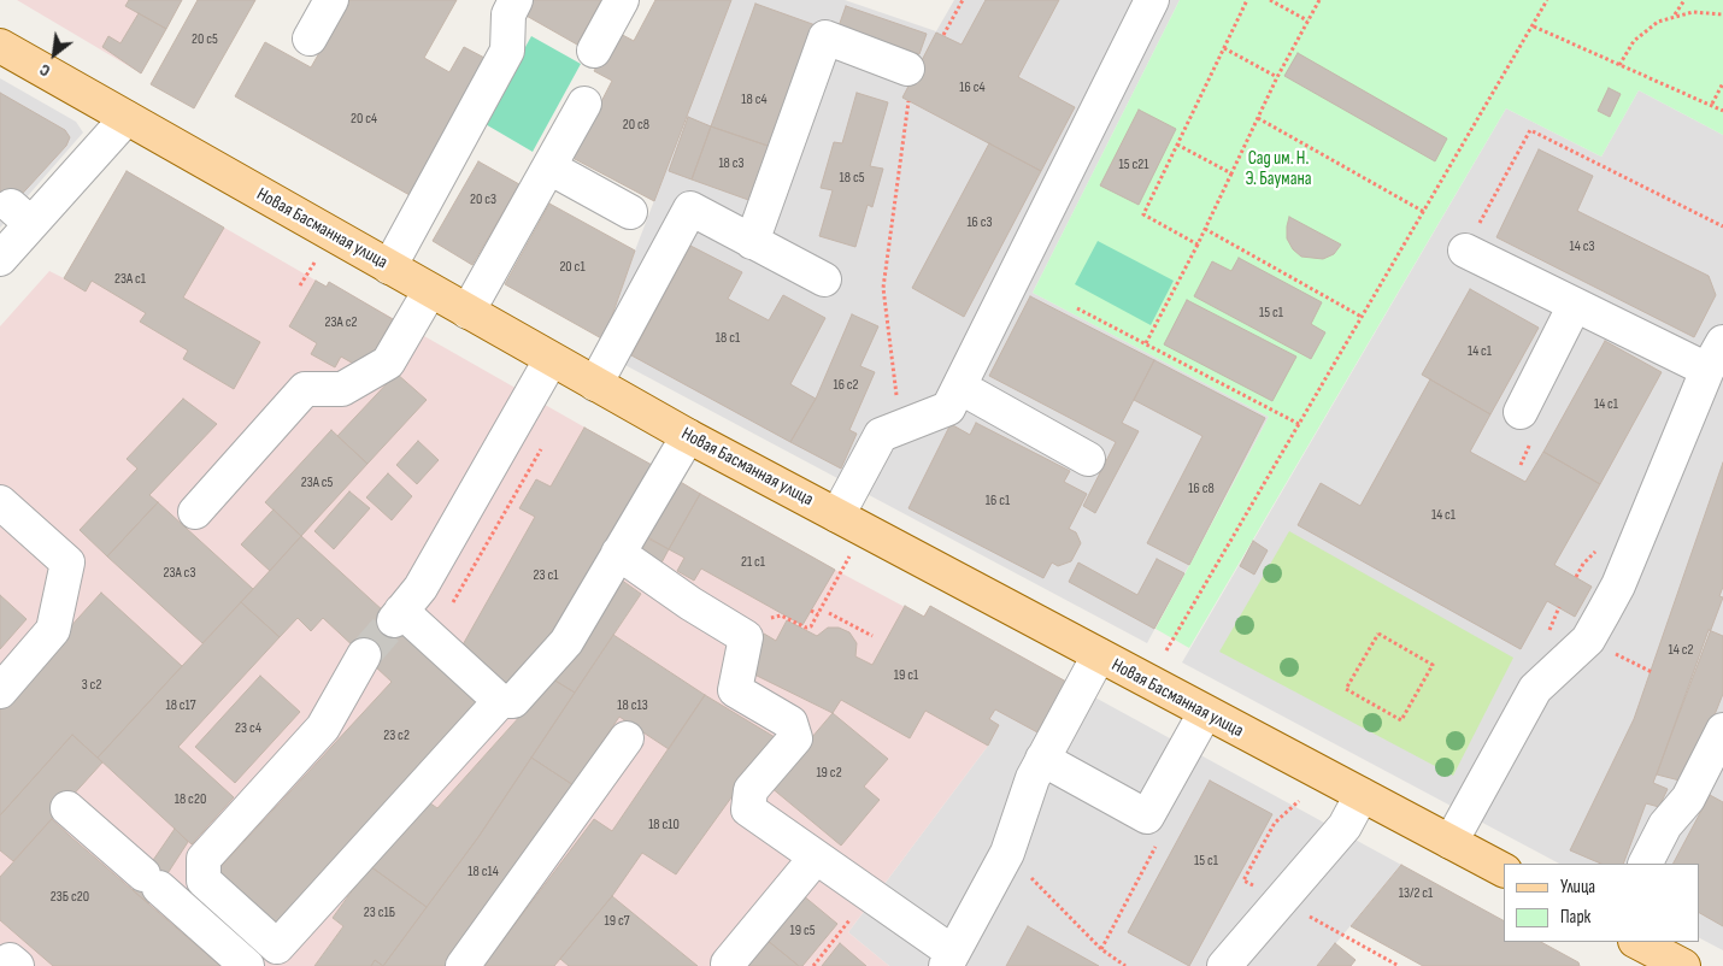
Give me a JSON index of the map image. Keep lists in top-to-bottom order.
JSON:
{
  "streets": {
    "main road": ["Новая Басманная улица"]
  },
  "parks": ["Сад им. Н. Э. Баумана"],
  "house_numbers": [
    "20 с5",
    "16 с4",
    "18 с4",
    "20 с4",
    "20 с8",
    "18 с3",
    "15 с21",
    "18 с5",
    "20 с3",
    "16 с3",
    "14 с3",
    "20 с1",
    "23А с1",
    "15 с1",
    "23А с2",
    "18 с1",
    "14 с1",
    "16 с2",
    "14 с1",
    "23А с5",
    "16 с8",
    "16 с1",
    "14 с1",
    "21 с1",
    "23А с3",
    "23 с1",
    "14 с2",
    "19 с1",
    "3 с2",
    "18 с17",
    "18 с13",
    "23 с4",
    "23 с2",
    "19 с2",
    "18 с20",
    "18 с10",
    "15 с1",
    "18 с14",
    "13/2 с1",
    "23Б с20",
    "23 с1Б",
    "19 с7",
    "19 с5"
  ],
  "legend": ["Улица", "Парк"],
  "north": "bottom left"
}
